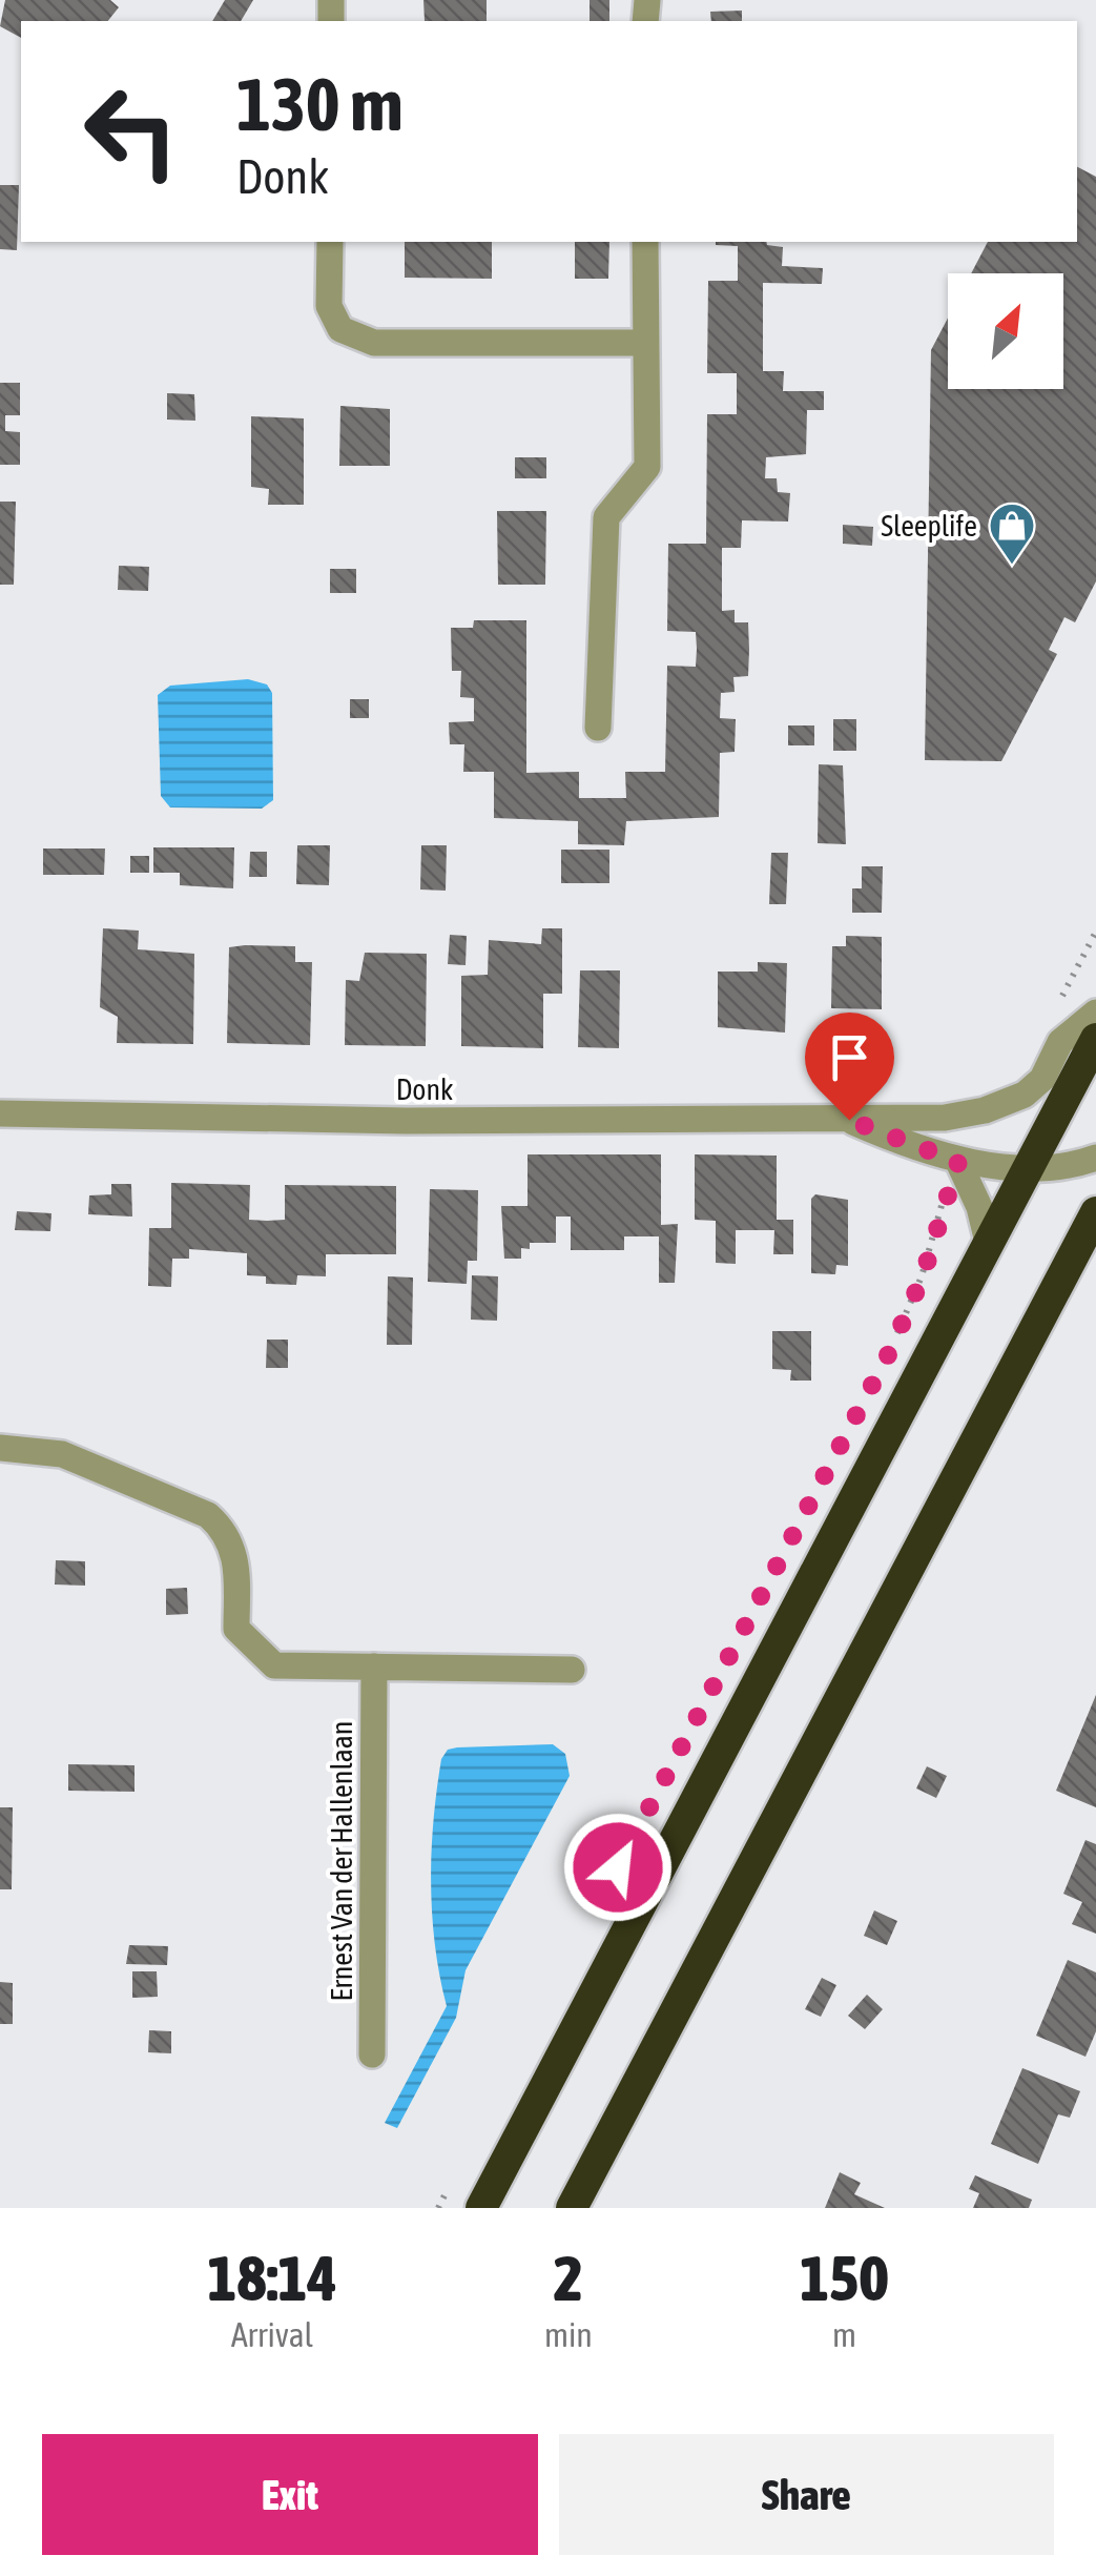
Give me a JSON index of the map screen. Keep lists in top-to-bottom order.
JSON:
{
  "streets": {
    "street": ["Donk", "Ernest Van der Hallenlaan"]
  },
  "places": {
    "shop": ["Sleeplife"]
  },
  "north": "top right",
  "page": {
    "turn": ["130 m", "Donk"],
    "eta": [
      "18:14",
      "Arrival",
      "2",
      "min",
      "150",
      "m"
    ],
    "buttons": ["Exit", "Share"]
  }
}
